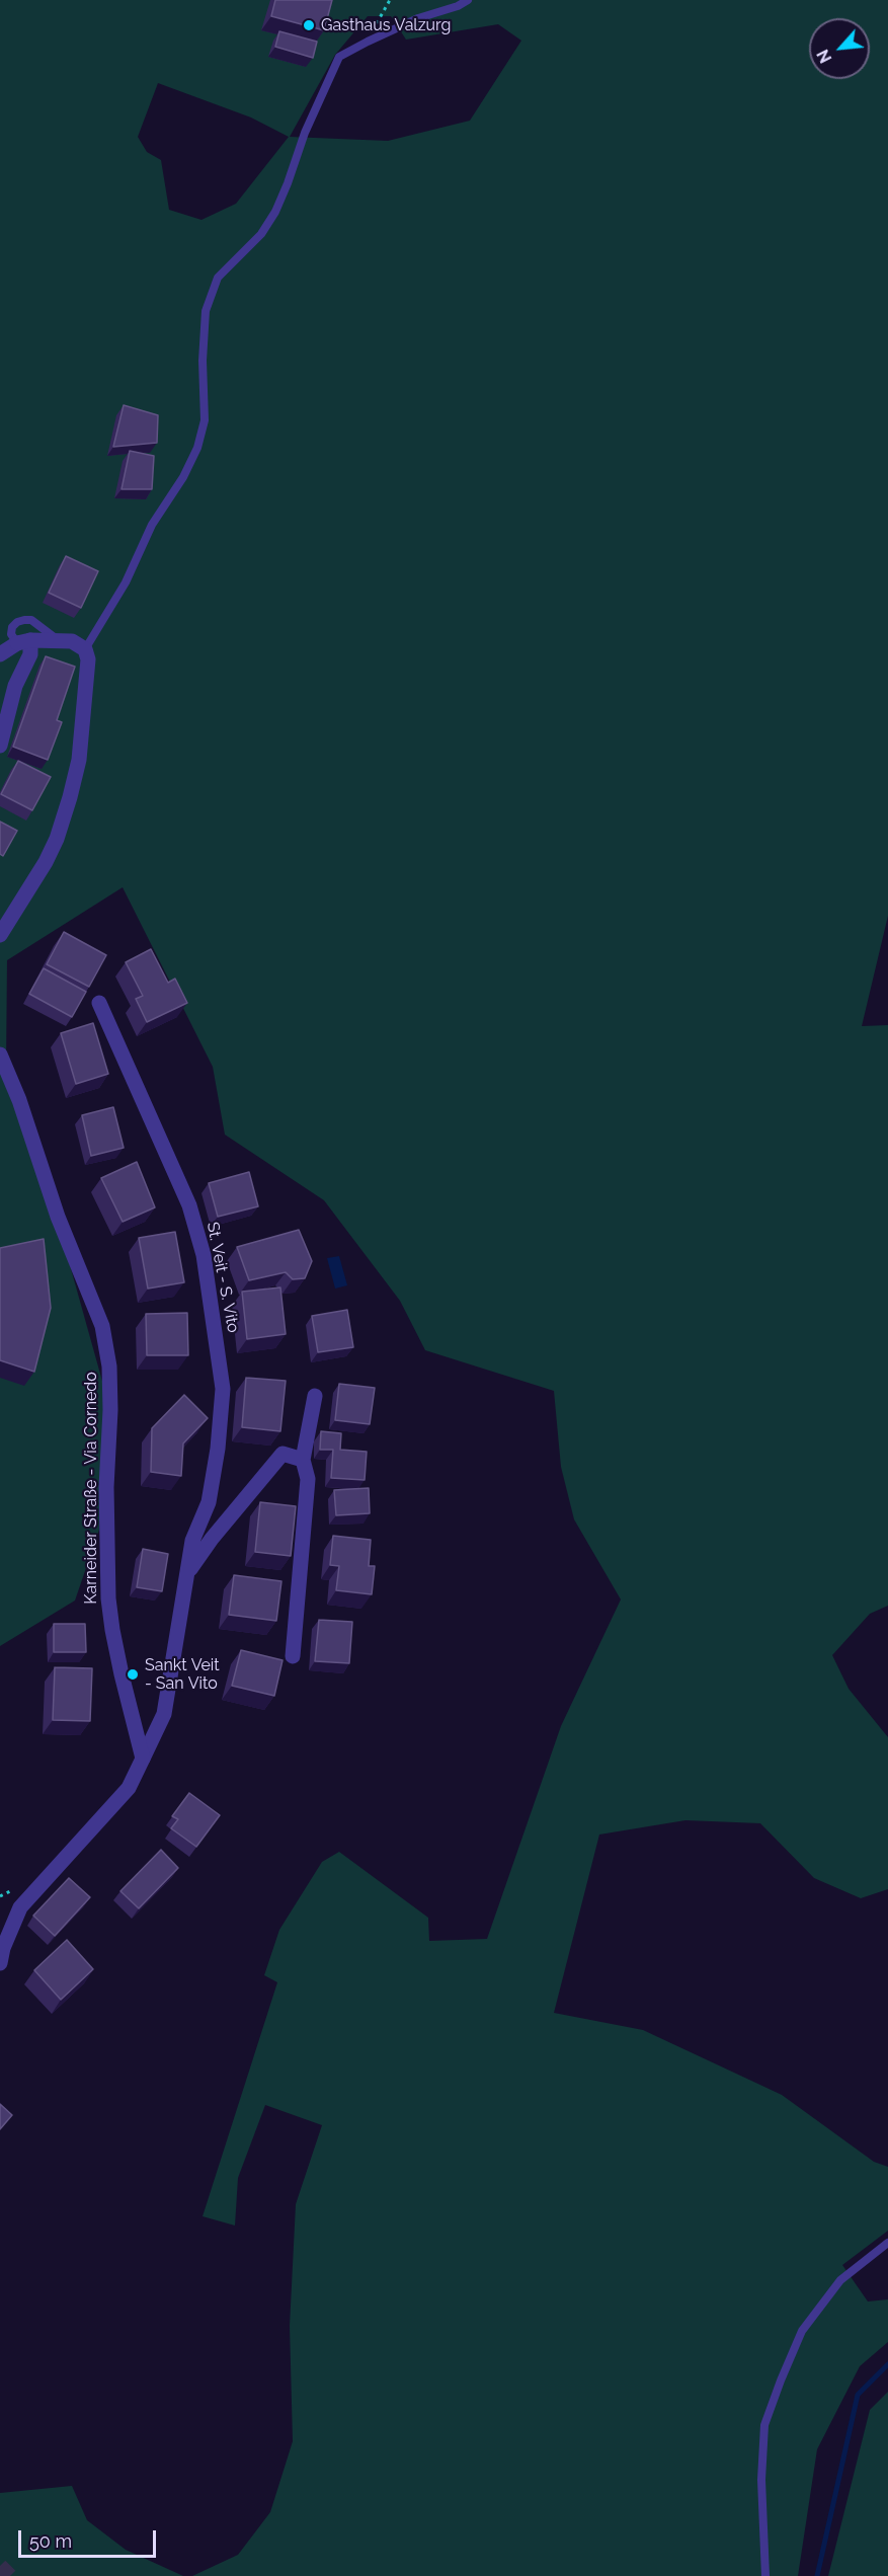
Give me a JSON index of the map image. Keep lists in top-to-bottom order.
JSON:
{
  "streets": {
    "street": ["St. Veit - S. Vito", "Karneider Straße - Via Cornedo"]
  },
  "crossings": [
    ["St. Veit - S. Vito", "Karneider Straße - Via Cornedo"]
  ],
  "places": ["Gasthaus Valzurg", "Sankt Veit - San Vito"],
  "scale_bar": "50 m",
  "north": "bottom left"
}
